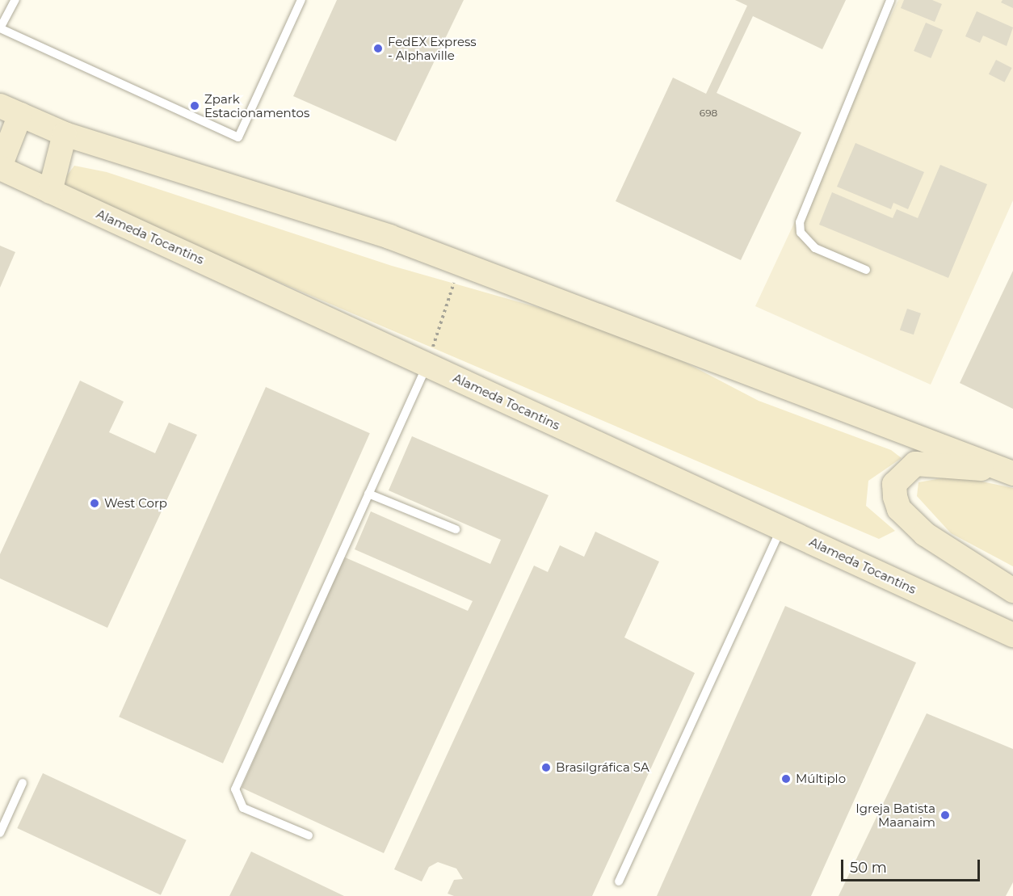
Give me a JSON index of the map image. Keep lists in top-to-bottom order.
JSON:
{
  "streets": {
    "main road": ["Alameda Tocantins"]
  },
  "places": [
    "FedEX Express - Alphaville",
    "Zpark Estacionamentos",
    "West Corp",
    "Brasilgráfica SA",
    "Múltiplo",
    "Igreja Batista Maanaim"
  ],
  "house_numbers": ["698"],
  "scale_bar": "50 m"
}
